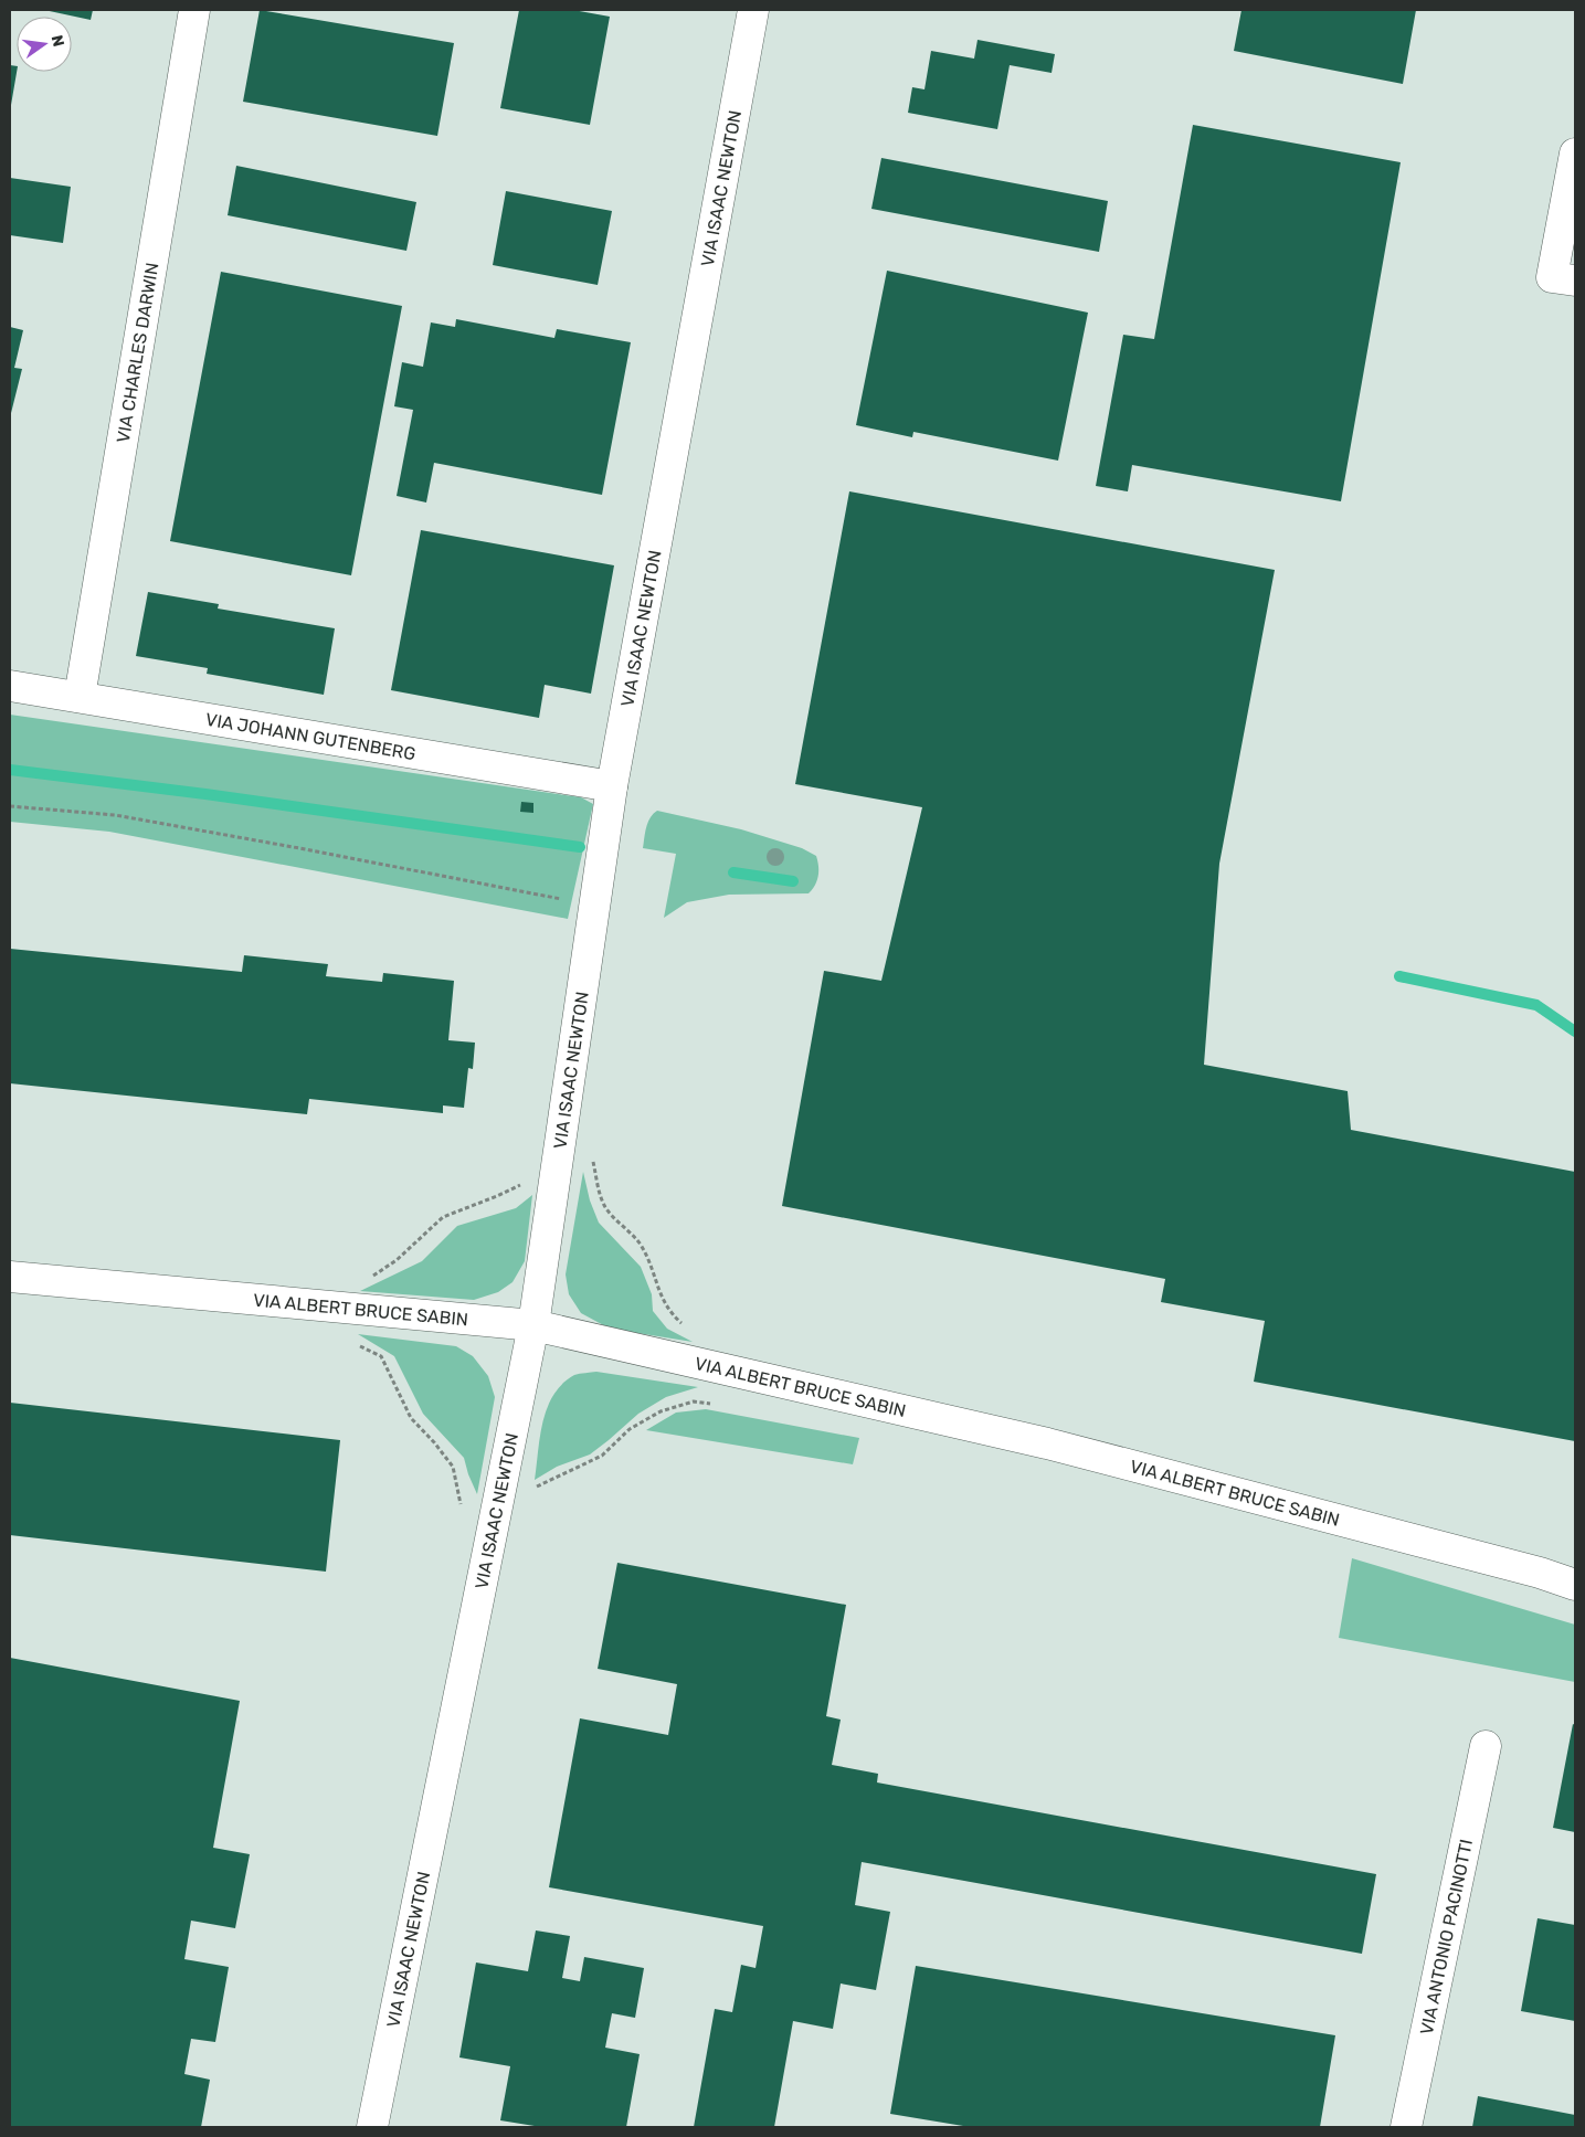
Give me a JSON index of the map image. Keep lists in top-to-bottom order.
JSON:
{
  "streets": {
    "street": [
      "VIA ISAAC NEWTON",
      "VIA CHARLES DARWIN",
      "VIA JOHANN GUTENBERG",
      "VIA ALBERT BRUCE SABIN",
      "VIA ANTONIO PACINOTTI"
    ]
  },
  "crossings": [
    ["VIA ISAAC NEWTON", "VIA JOHANN GUTENBERG"],
    ["VIA ISAAC NEWTON", "VIA ALBERT BRUCE SABIN"],
    ["VIA CHARLES DARWIN", "VIA JOHANN GUTENBERG"]
  ],
  "north": "right"
}
